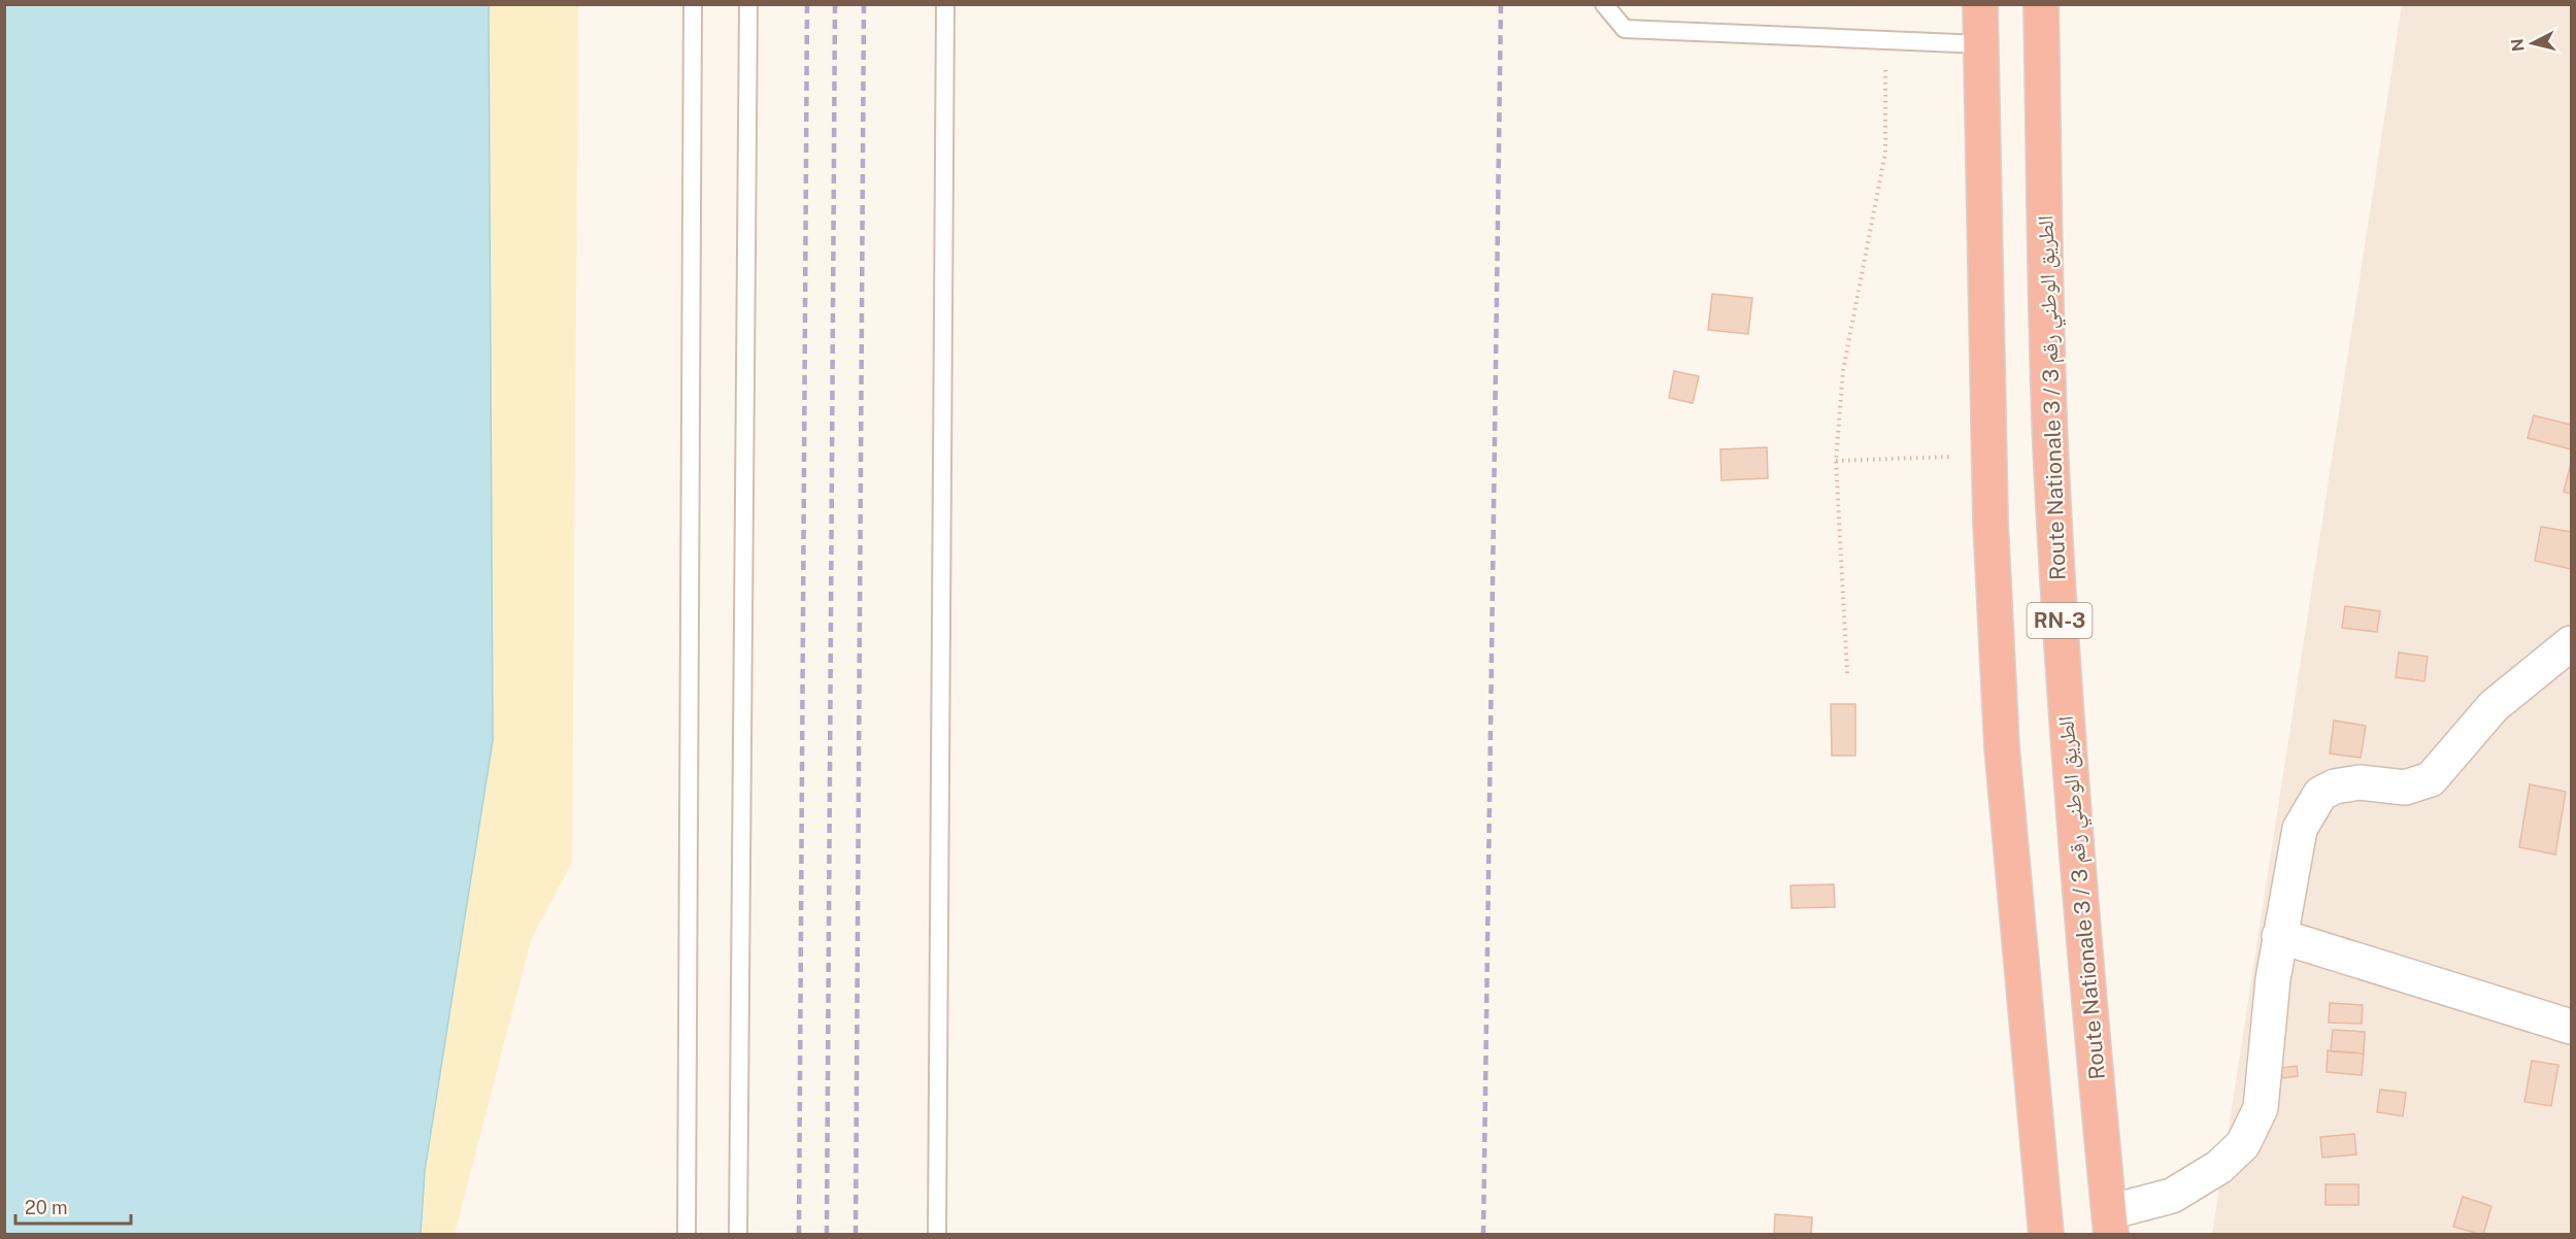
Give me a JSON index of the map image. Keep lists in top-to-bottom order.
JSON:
{
  "streets": {
    "highway": ["Route Nationale 3 / الطريق الوطني رقم 3", "RN-3"]
  },
  "scale_bar": "20 m",
  "north": "left"
}
